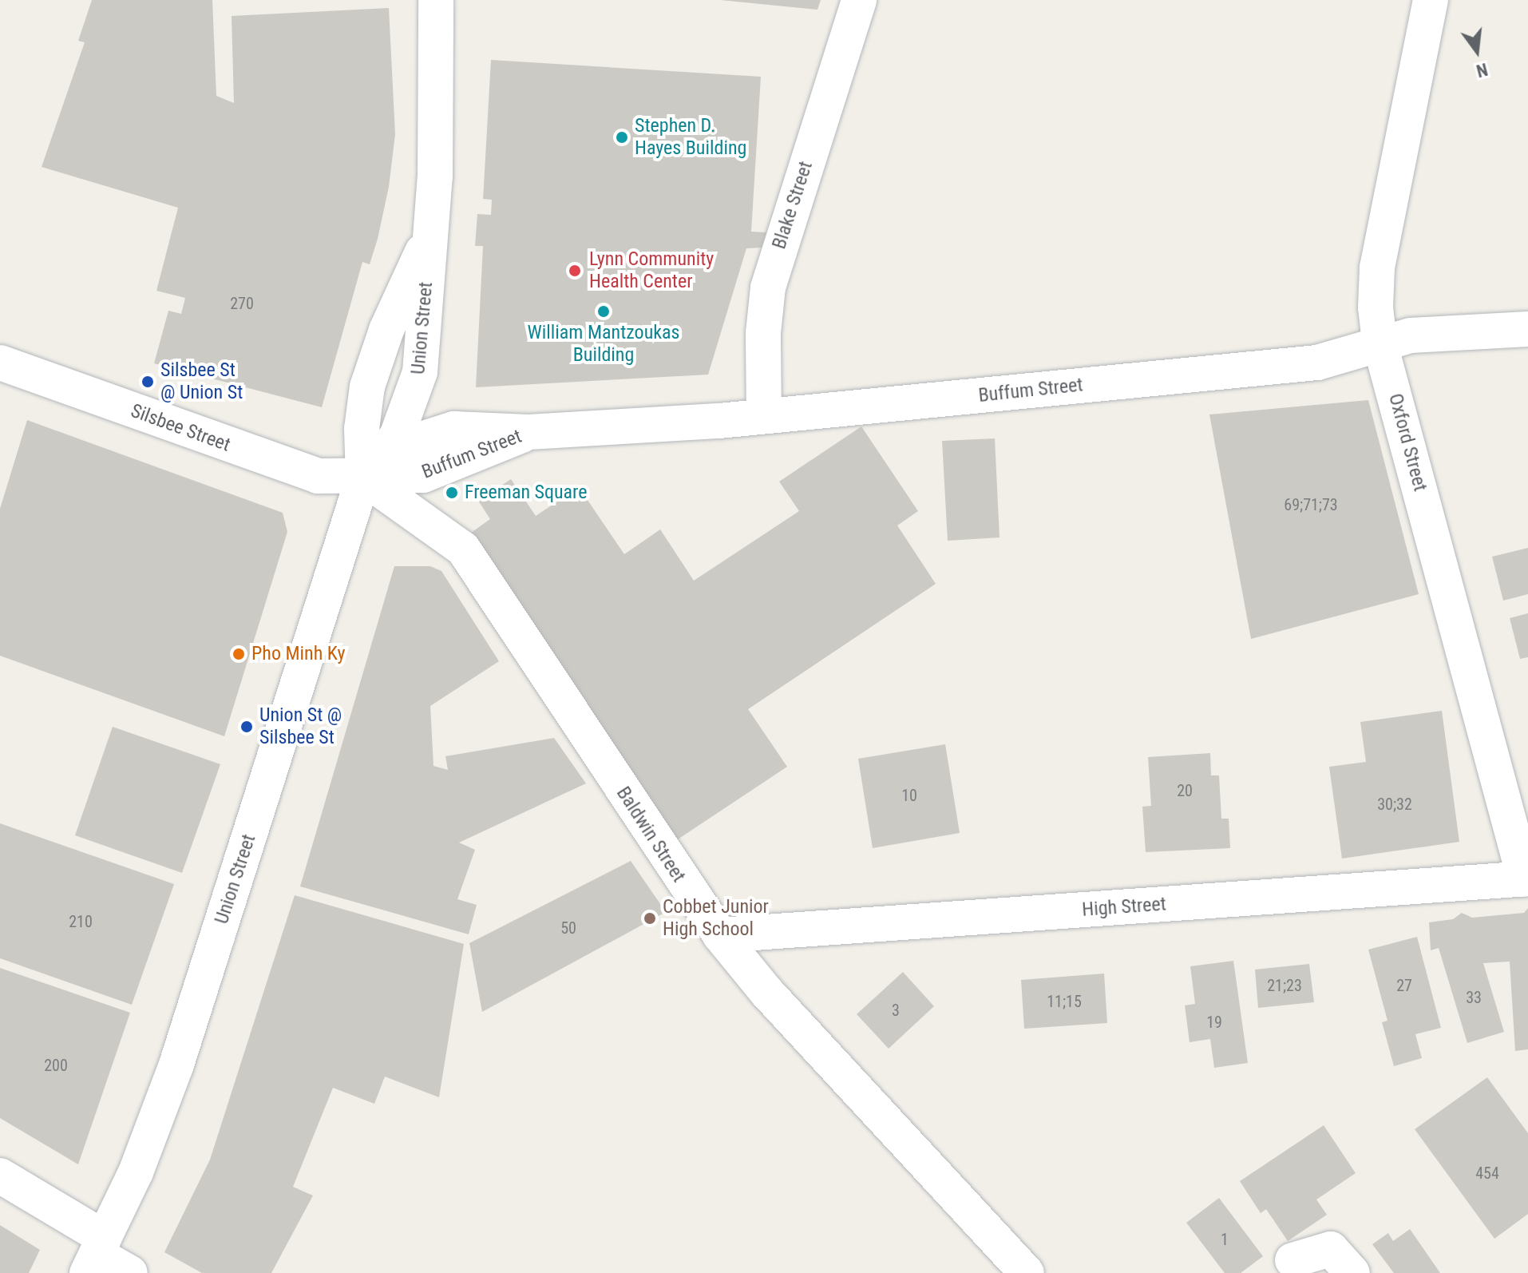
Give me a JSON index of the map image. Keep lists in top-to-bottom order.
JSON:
{
  "streets": {
    "main road": [
      "Blake Street",
      "Union Street",
      "Buffum Street",
      "Silsbee Street",
      "Oxford Street",
      "Baldwin Street",
      "High Street"
    ]
  },
  "crossings": [
    ["Blake Street", "Buffum Street"],
    ["Union Street", "Buffum Street"],
    ["Union Street", "Silsbee Street"],
    ["Union Street", "Baldwin Street"],
    ["Buffum Street", "Silsbee Street"],
    ["Buffum Street", "Oxford Street"],
    ["Buffum Street", "Baldwin Street"],
    ["Silsbee Street", "Baldwin Street"],
    ["Oxford Street", "High Street"],
    ["Baldwin Street", "High Street"]
  ],
  "places": [
    "Stephen D. Hayes Building",
    "Lynn Community Health Center",
    "William Mantzoukas Building",
    "Silsbee St @ Union St",
    "Freeman Square",
    "Pho Minh Ky",
    "Union St @ Silsbee St",
    "Cobbet Junior High School"
  ],
  "house_numbers": [
    "270",
    "69;71;73",
    "20",
    "10",
    "30;32",
    "210",
    "50",
    "21;23",
    "27",
    "33",
    "11;15",
    "3",
    "19",
    "200",
    "454",
    "1"
  ],
  "north": "bottom"
}
